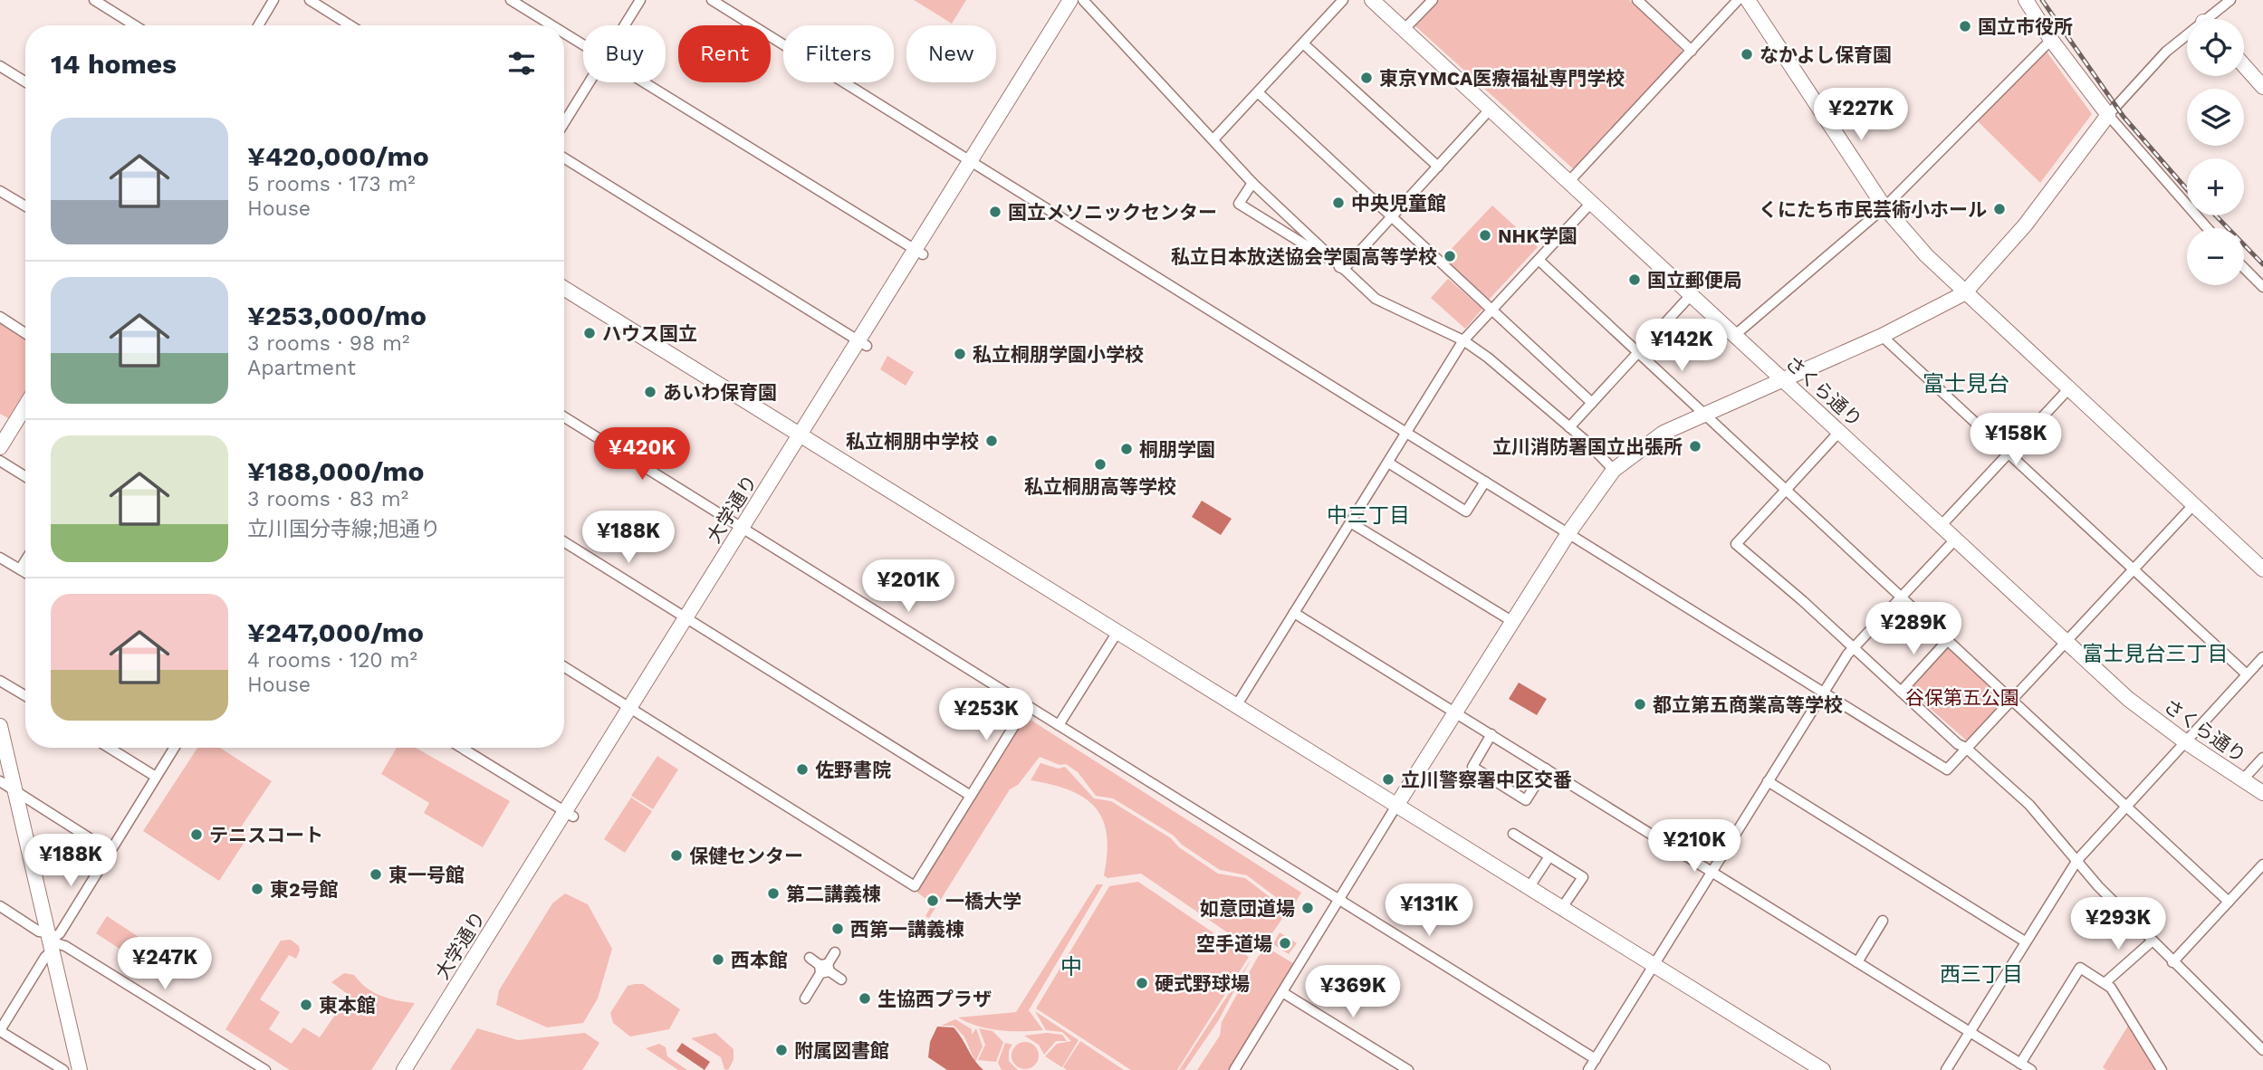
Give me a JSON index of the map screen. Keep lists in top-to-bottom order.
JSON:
{
  "streets": {
    "street": ["さくら通り", "大学通り"]
  },
  "districts": [
    "富士見台",
    "中三丁目",
    "富士見台三丁目",
    "中",
    "西三丁目"
  ],
  "parks": ["谷保第五公園"],
  "places": [
    "国立市役所",
    "なかよし保育園",
    "東京YMCA医療福祉専門学校",
    "中央児童館",
    "くにたち市民芸術小ホール",
    "国立メソニックセンター",
    "NHK学園",
    "私立日本放送協会学園高等学校",
    "国立郵便局",
    "ハウス国立",
    "私立桐朋学園小学校",
    "あいわ保育園",
    "私立桐朋中学校",
    "立川消防署国立出張所",
    "桐朋学園",
    "私立桐朋高等学校",
    "都立第五商業高等学校",
    "佐野書院",
    "立川警察署中区交番",
    "テニスコート",
    "保健センター",
    "東一号館",
    "東2号館",
    "第二講義棟",
    "一橋大学",
    "如意団道場",
    "西第一講義棟",
    "空手道場",
    "西本館",
    "硬式野球場",
    "生協西プラザ",
    "東本館",
    "附属図書館"
  ],
  "page": {
    "map_buttons": ["+", "−"],
    "chip": [
      "Buy",
      "Rent",
      "Filters",
      "New"
    ],
    "heading": "14 homes",
    "price": [
      "¥227K",
      "¥142K",
      "¥158K",
      "¥420K",
      "¥188K",
      "¥201K",
      "¥289K",
      "¥253K",
      "¥210K",
      "¥188K",
      "¥131K",
      "¥293K",
      "¥247K",
      "¥369K"
    ],
    "list": [
      {
        "name": "¥420,000/mo",
        "note": "5 rooms · 173 m² · House"
      },
      {
        "name": "¥253,000/mo",
        "note": "3 rooms · 98 m² · Apartment"
      },
      {
        "name": "¥188,000/mo",
        "note": "3 rooms · 83 m² · 立川国分寺線;旭通り"
      },
      {
        "name": "¥247,000/mo",
        "note": "4 rooms · 120 m² · House"
      }
    ]
  }
}
